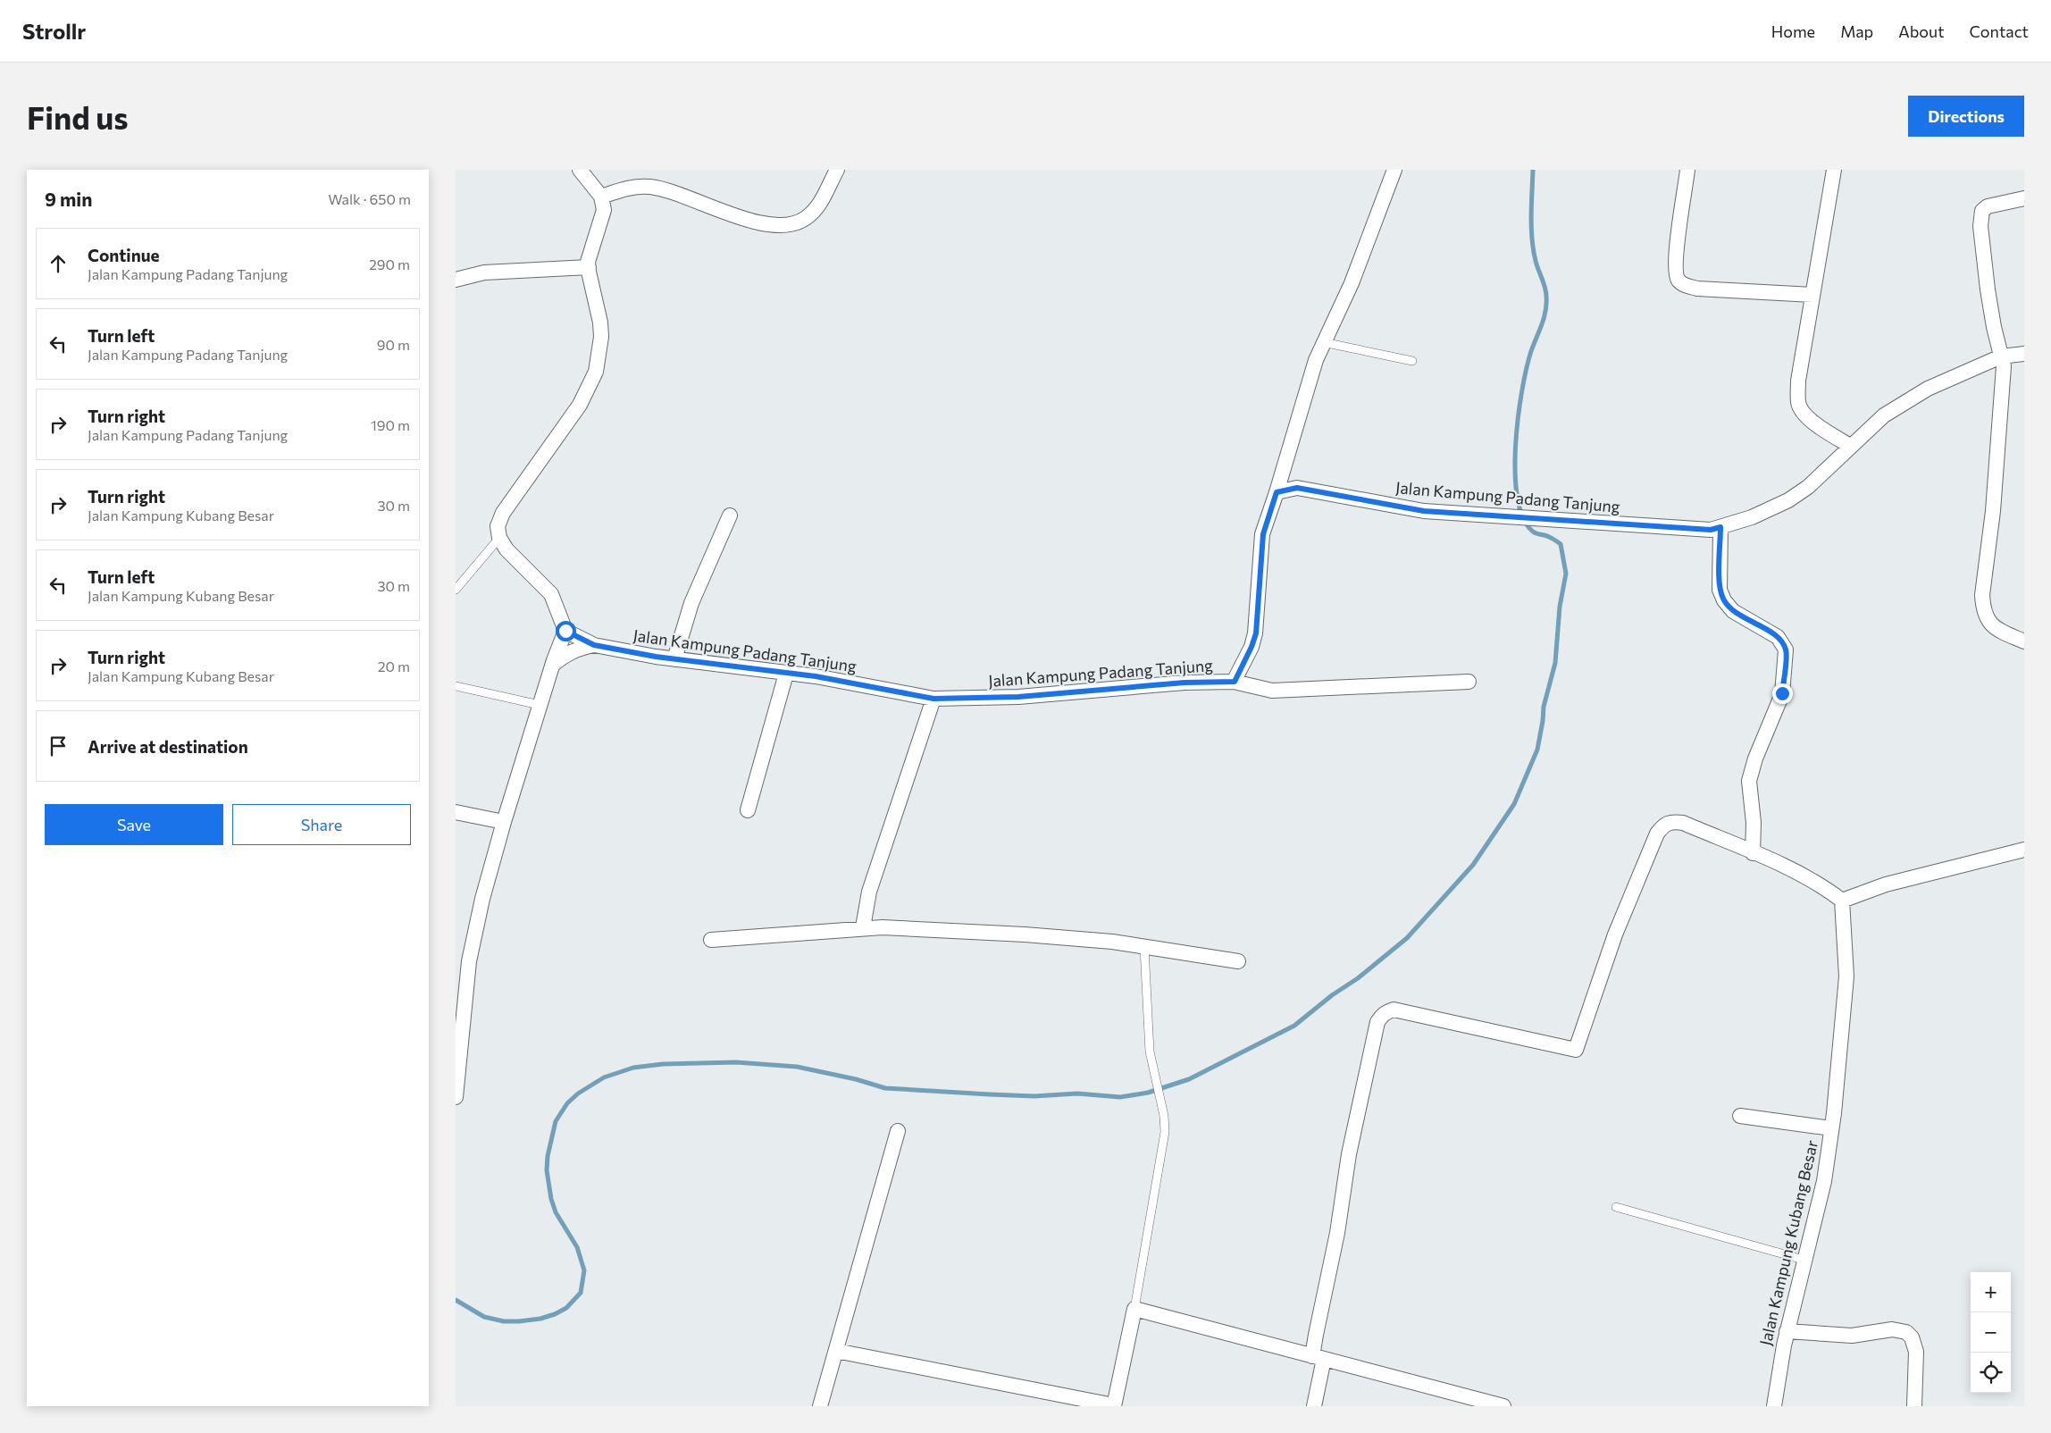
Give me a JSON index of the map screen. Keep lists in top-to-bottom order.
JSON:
{
  "streets": {
    "street": ["Jalan Kampung Padang Tanjung", "Jalan Kampung Kubang Besar"]
  },
  "page": {
    "header": "Strollr",
    "nav": [
      "Home",
      "Map",
      "About",
      "Contact"
    ],
    "buttons": [
      "Directions",
      ["Save", "Share"]
    ],
    "title": "Find us",
    "heading": ["9 min", "Walk · 650 m"],
    "list": [
      ["Continue", "Jalan Kampung Padang Tanjung", "290 m"],
      ["Turn left", "Jalan Kampung Padang Tanjung", "90 m"],
      ["Turn right", "Jalan Kampung Padang Tanjung", "190 m"],
      ["Turn right", "Jalan Kampung Kubang Besar", "30 m"],
      ["Turn left", "Jalan Kampung Kubang Besar", "30 m"],
      ["Turn right", "Jalan Kampung Kubang Besar", "20 m"],
      "Arrive at destination"
    ],
    "map_buttons": ["+", "−"]
  }
}
